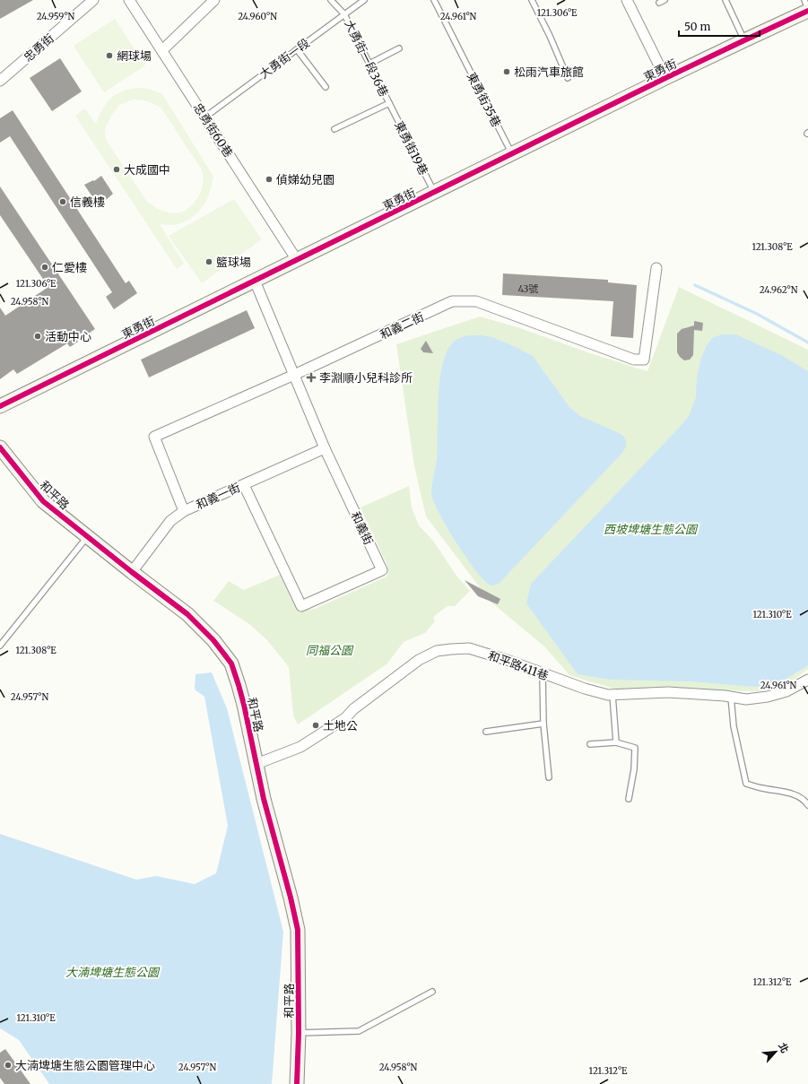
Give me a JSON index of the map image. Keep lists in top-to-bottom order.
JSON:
{
  "streets": {
    "street": [
      "忠勇街",
      "東勇街",
      "忠勇街60巷",
      "和義二街",
      "和平路",
      "和義一街",
      "和義街",
      "和平路411巷"
    ],
    "lane": [
      "大勇街一段",
      "大勇街一段36巷",
      "東勇街35巷",
      "東勇街19巷"
    ]
  },
  "crossings": [
    ["大勇街一段", "大勇街一段36巷"],
    ["大勇街一段", "忠勇街60巷"],
    ["大勇街一段36巷", "東勇街19巷"],
    ["東勇街", "東勇街35巷"],
    ["東勇街", "忠勇街60巷"],
    ["東勇街", "東勇街19巷"],
    ["東勇街", "和義街"],
    ["和義二街", "和義一街"],
    ["和義二街", "和義街"],
    ["和平路", "和義一街"],
    ["和平路", "和平路411巷"],
    ["和義一街", "和義街"]
  ],
  "parks": ["西坡埤塘生態公園", "同福公園", "大湳埤塘生態公園"],
  "places": {
    "other": [
      "網球場",
      "松雨汽車旅館",
      "大成國中",
      "偵娣幼兒園",
      "信義樓",
      "籃球場",
      "仁愛樓",
      "活動中心",
      "土地公",
      "大湳埤塘生態公園管理中心"
    ],
    "health": ["李淵順小兒科診所"]
  },
  "house_numbers": ["43號"],
  "scale_bar": "50 m",
  "north": "top right",
  "coordinates": [
    "121.306°E",
    "24.959°N",
    "24.960°N",
    "24.961°N",
    "121.308°E",
    "24.962°N",
    "24.958°N",
    "121.310°E",
    "24.957°N",
    "121.312°E"
  ]
}
